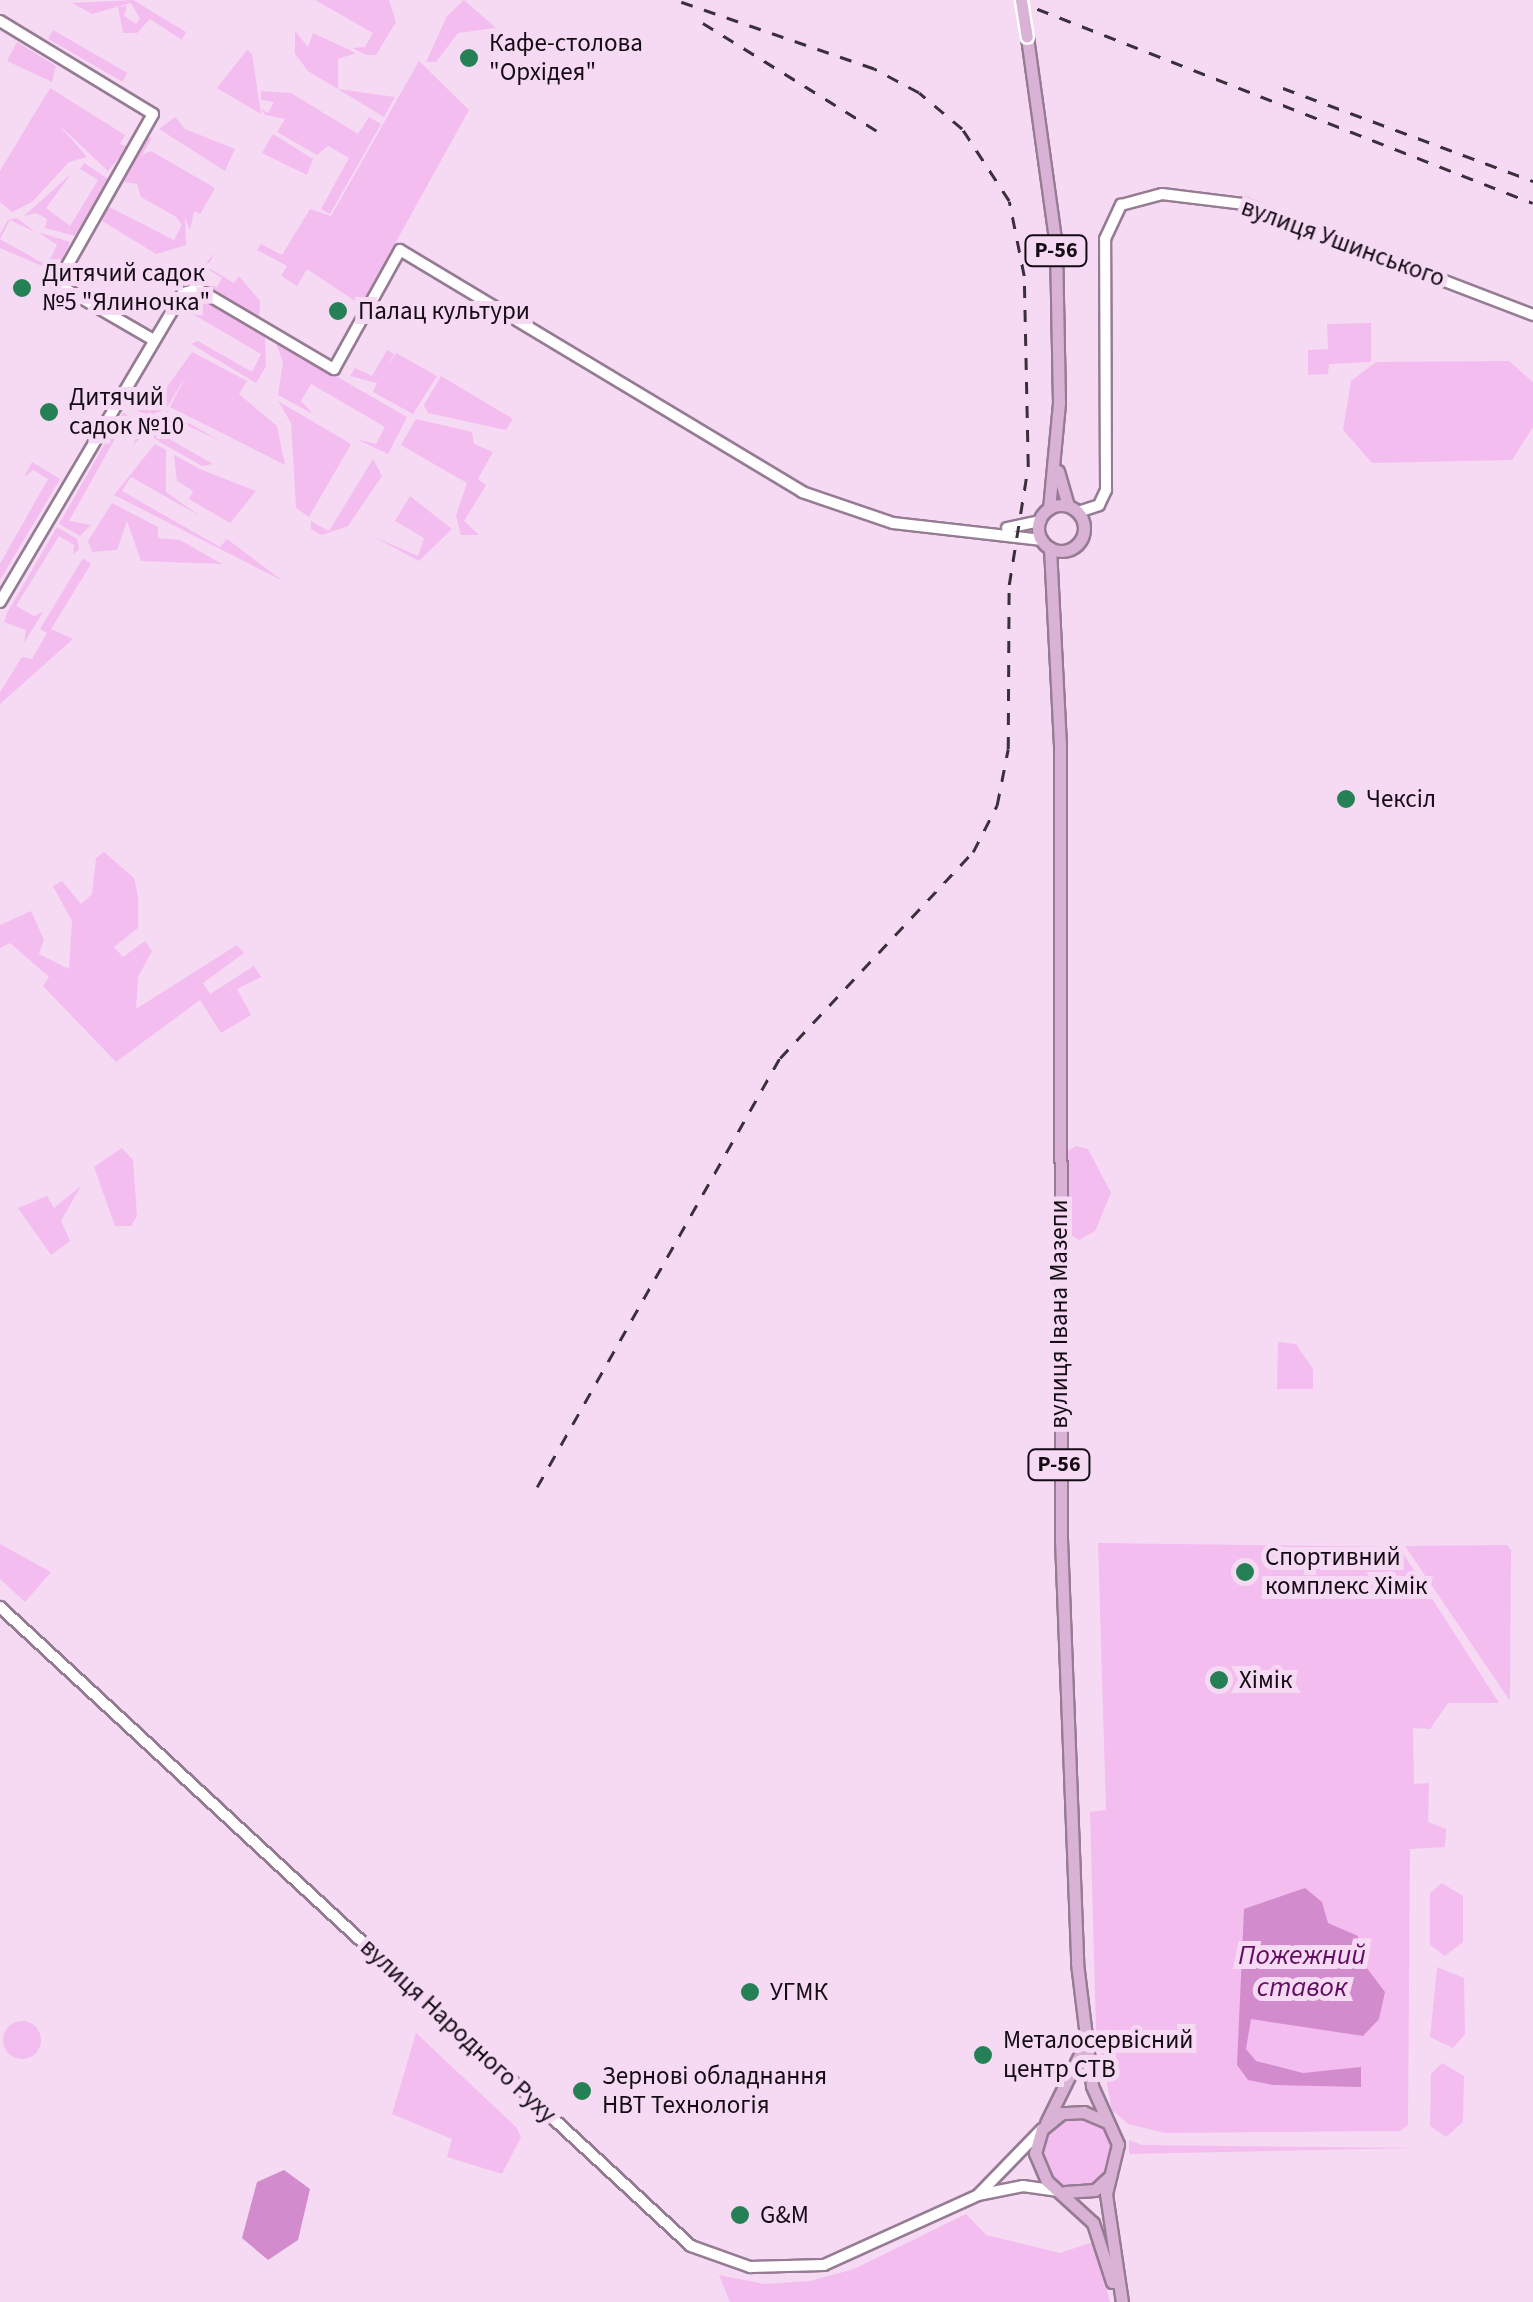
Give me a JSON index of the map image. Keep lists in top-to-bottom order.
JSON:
{
  "streets": {
    "main road": ["Р-56", "вулиця Івана Мазепи"],
    "street": ["вулиця Ушинського", "вулиця Народного Руху"]
  },
  "crossings": [
    ["вулиця Ушинського", "Р-56"],
    ["вулиця Ушинського", "вулиця Івана Мазепи"],
    ["Р-56", "вулиця Івана Мазепи"],
    ["Р-56", "вулиця Народного Руху"],
    ["вулиця Івана Мазепи", "вулиця Народного Руху"]
  ],
  "water": ["Пожежний ставок"],
  "places": [
    "Кафе-столова \"Орхідея\"",
    "Дитячий садок №5 \"Ялиночка\"",
    "Палац культури",
    "Дитячий садок №10",
    "Чексіл",
    "Спортивний комплекс Хімік",
    "Хімік",
    "УГМК",
    "Металосервісний центр СТВ",
    "Зернові обладнання НВТ Технологія",
    "G&M"
  ]
}
